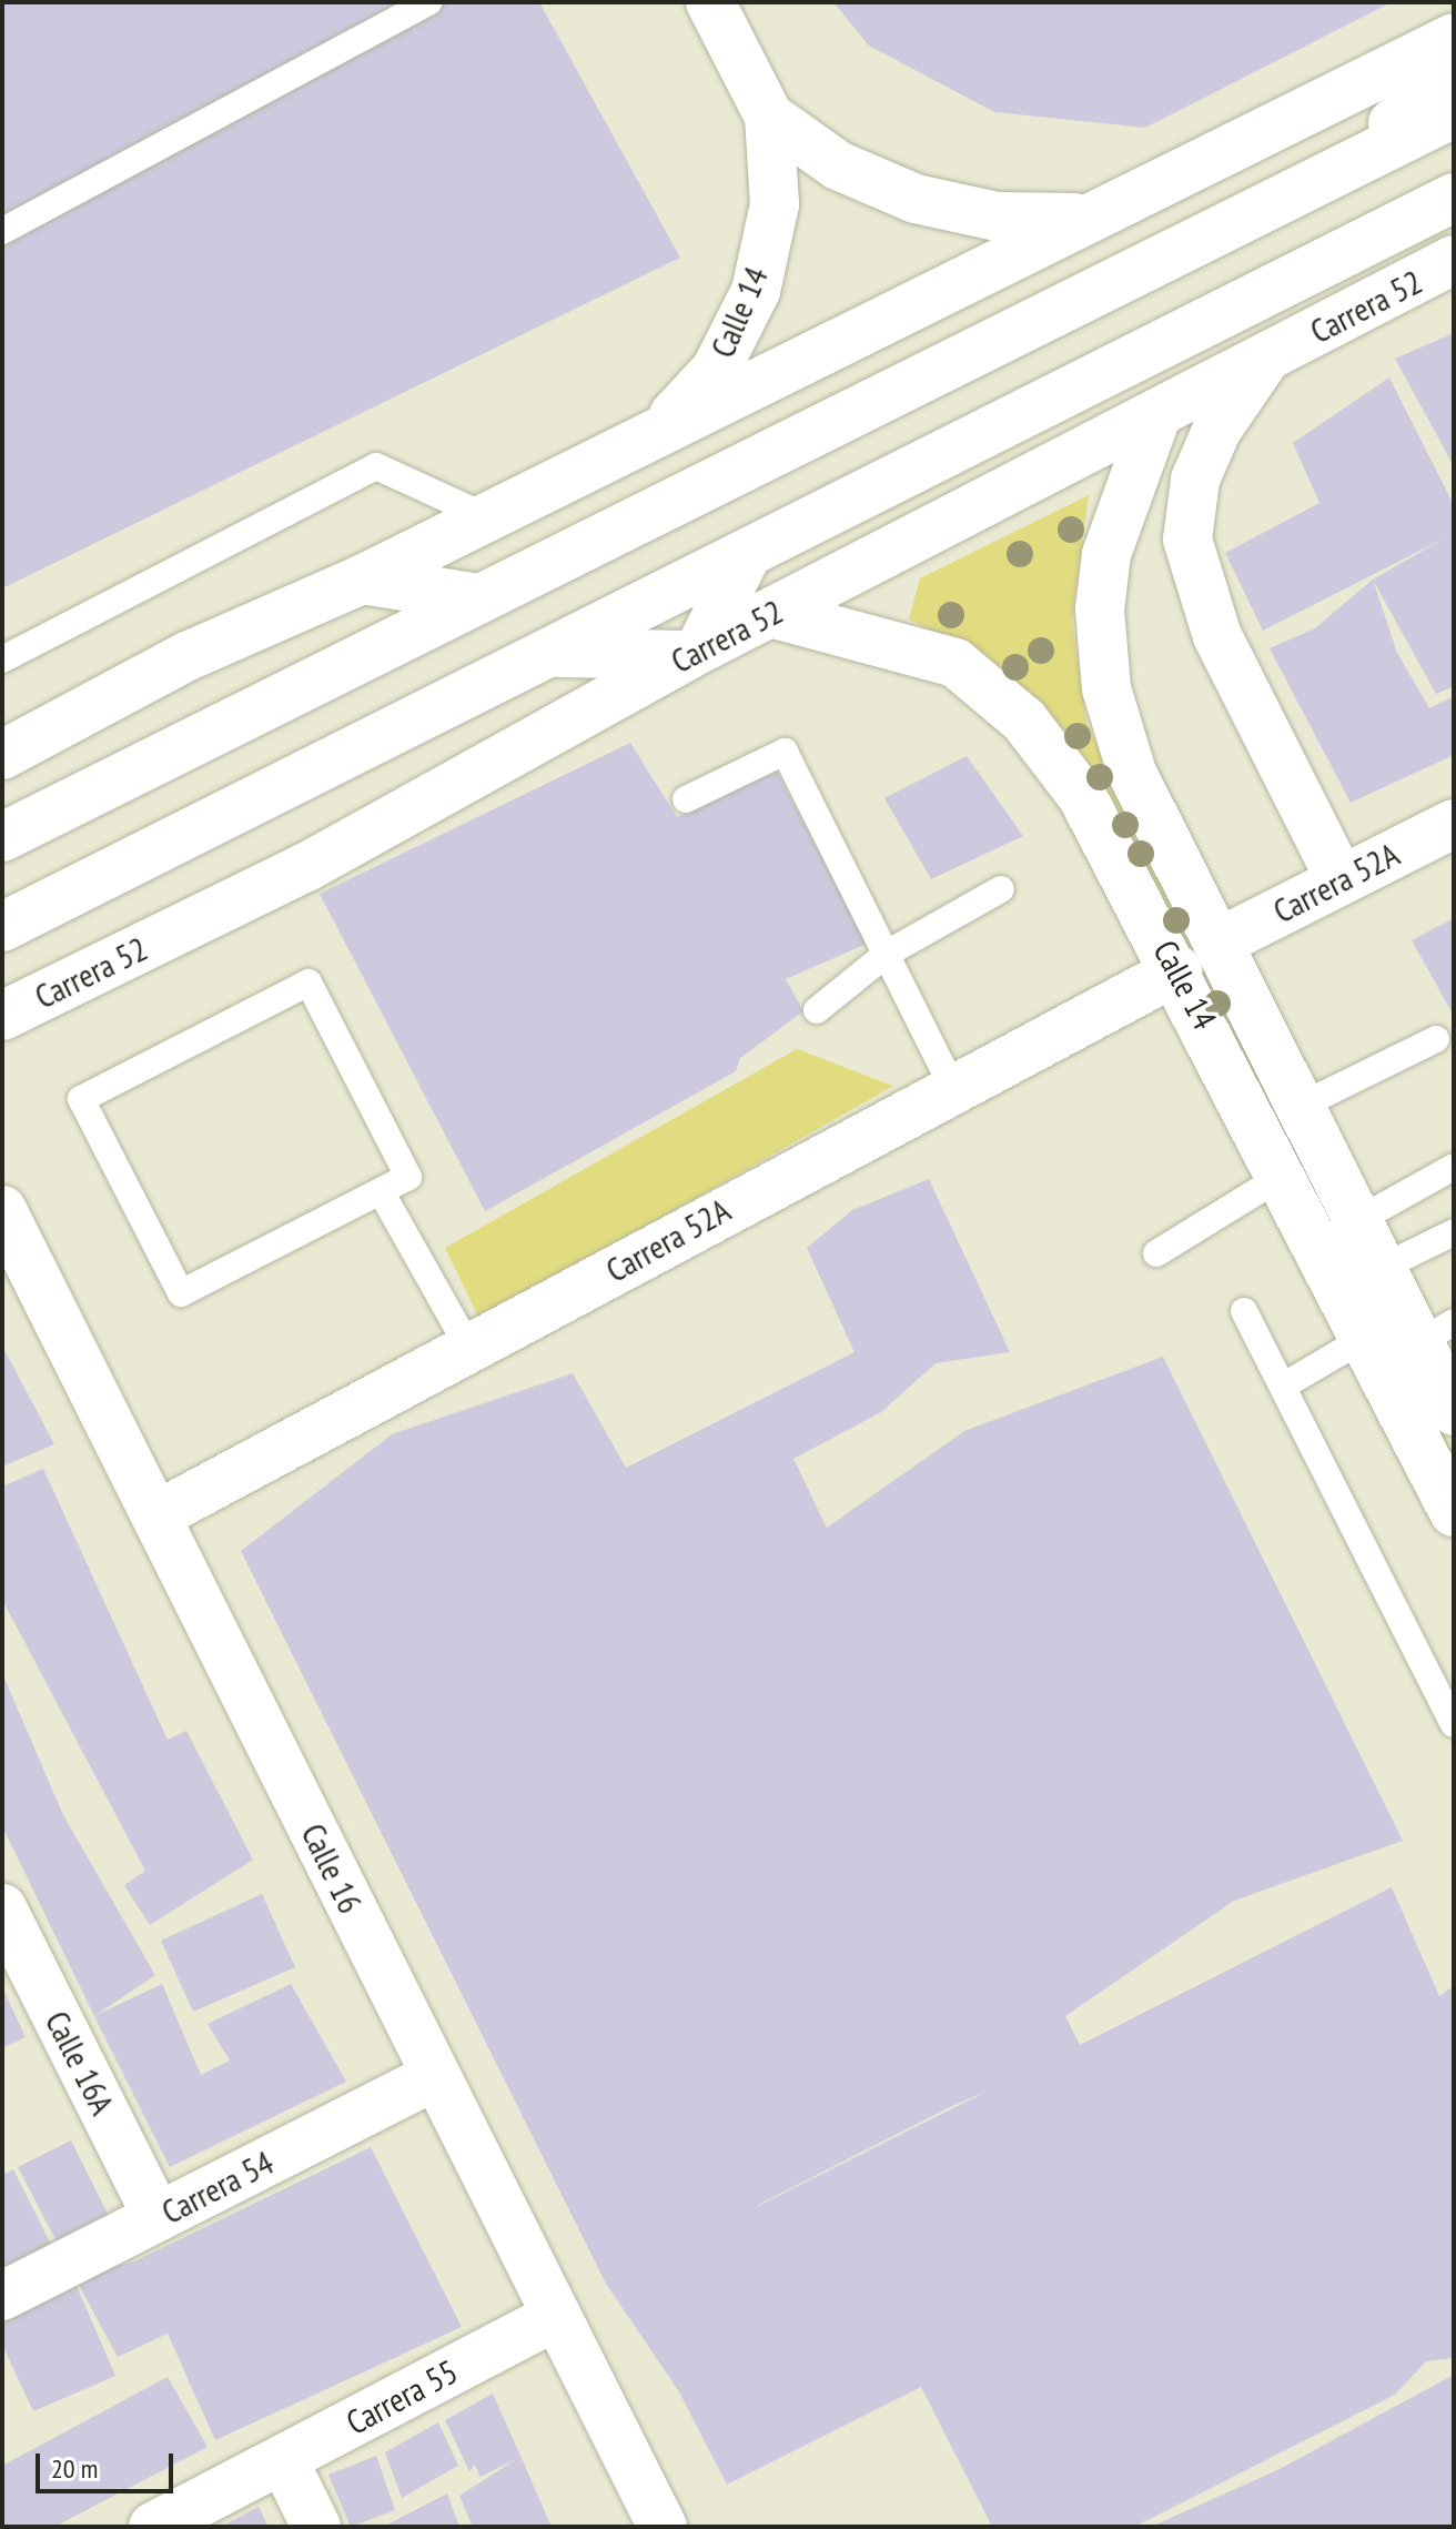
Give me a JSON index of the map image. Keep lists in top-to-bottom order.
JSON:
{
  "streets": {
    "street": [
      "Carrera 52",
      "Calle 14",
      "Carrera 52A",
      "Calle 16",
      "Calle 16A",
      "Carrera 54",
      "Carrera 55"
    ]
  },
  "crossings": [
    ["Carrera 52", "Calle 14"],
    ["Calle 14", "Carrera 52A"],
    ["Carrera 52A", "Calle 16"],
    ["Calle 16", "Carrera 54"],
    ["Calle 16", "Carrera 55"],
    ["Calle 16A", "Carrera 54"]
  ],
  "scale_bar": "20 m"
}
